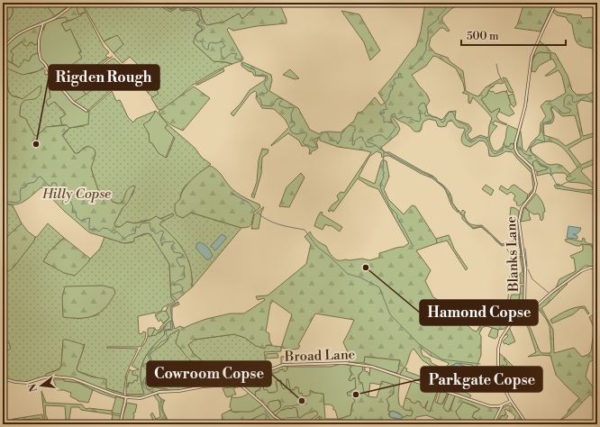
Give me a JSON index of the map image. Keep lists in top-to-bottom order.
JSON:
{
  "streets": {
    "street": ["Blanks Lane", "Broad Lane"]
  },
  "parks": ["Hilly Copse"],
  "places": [
    "Rigden Rough",
    "Hamond Copse",
    "Parkgate Copse",
    "Cowroom Copse"
  ],
  "scale_bar": "500 m",
  "north": "left"
}
